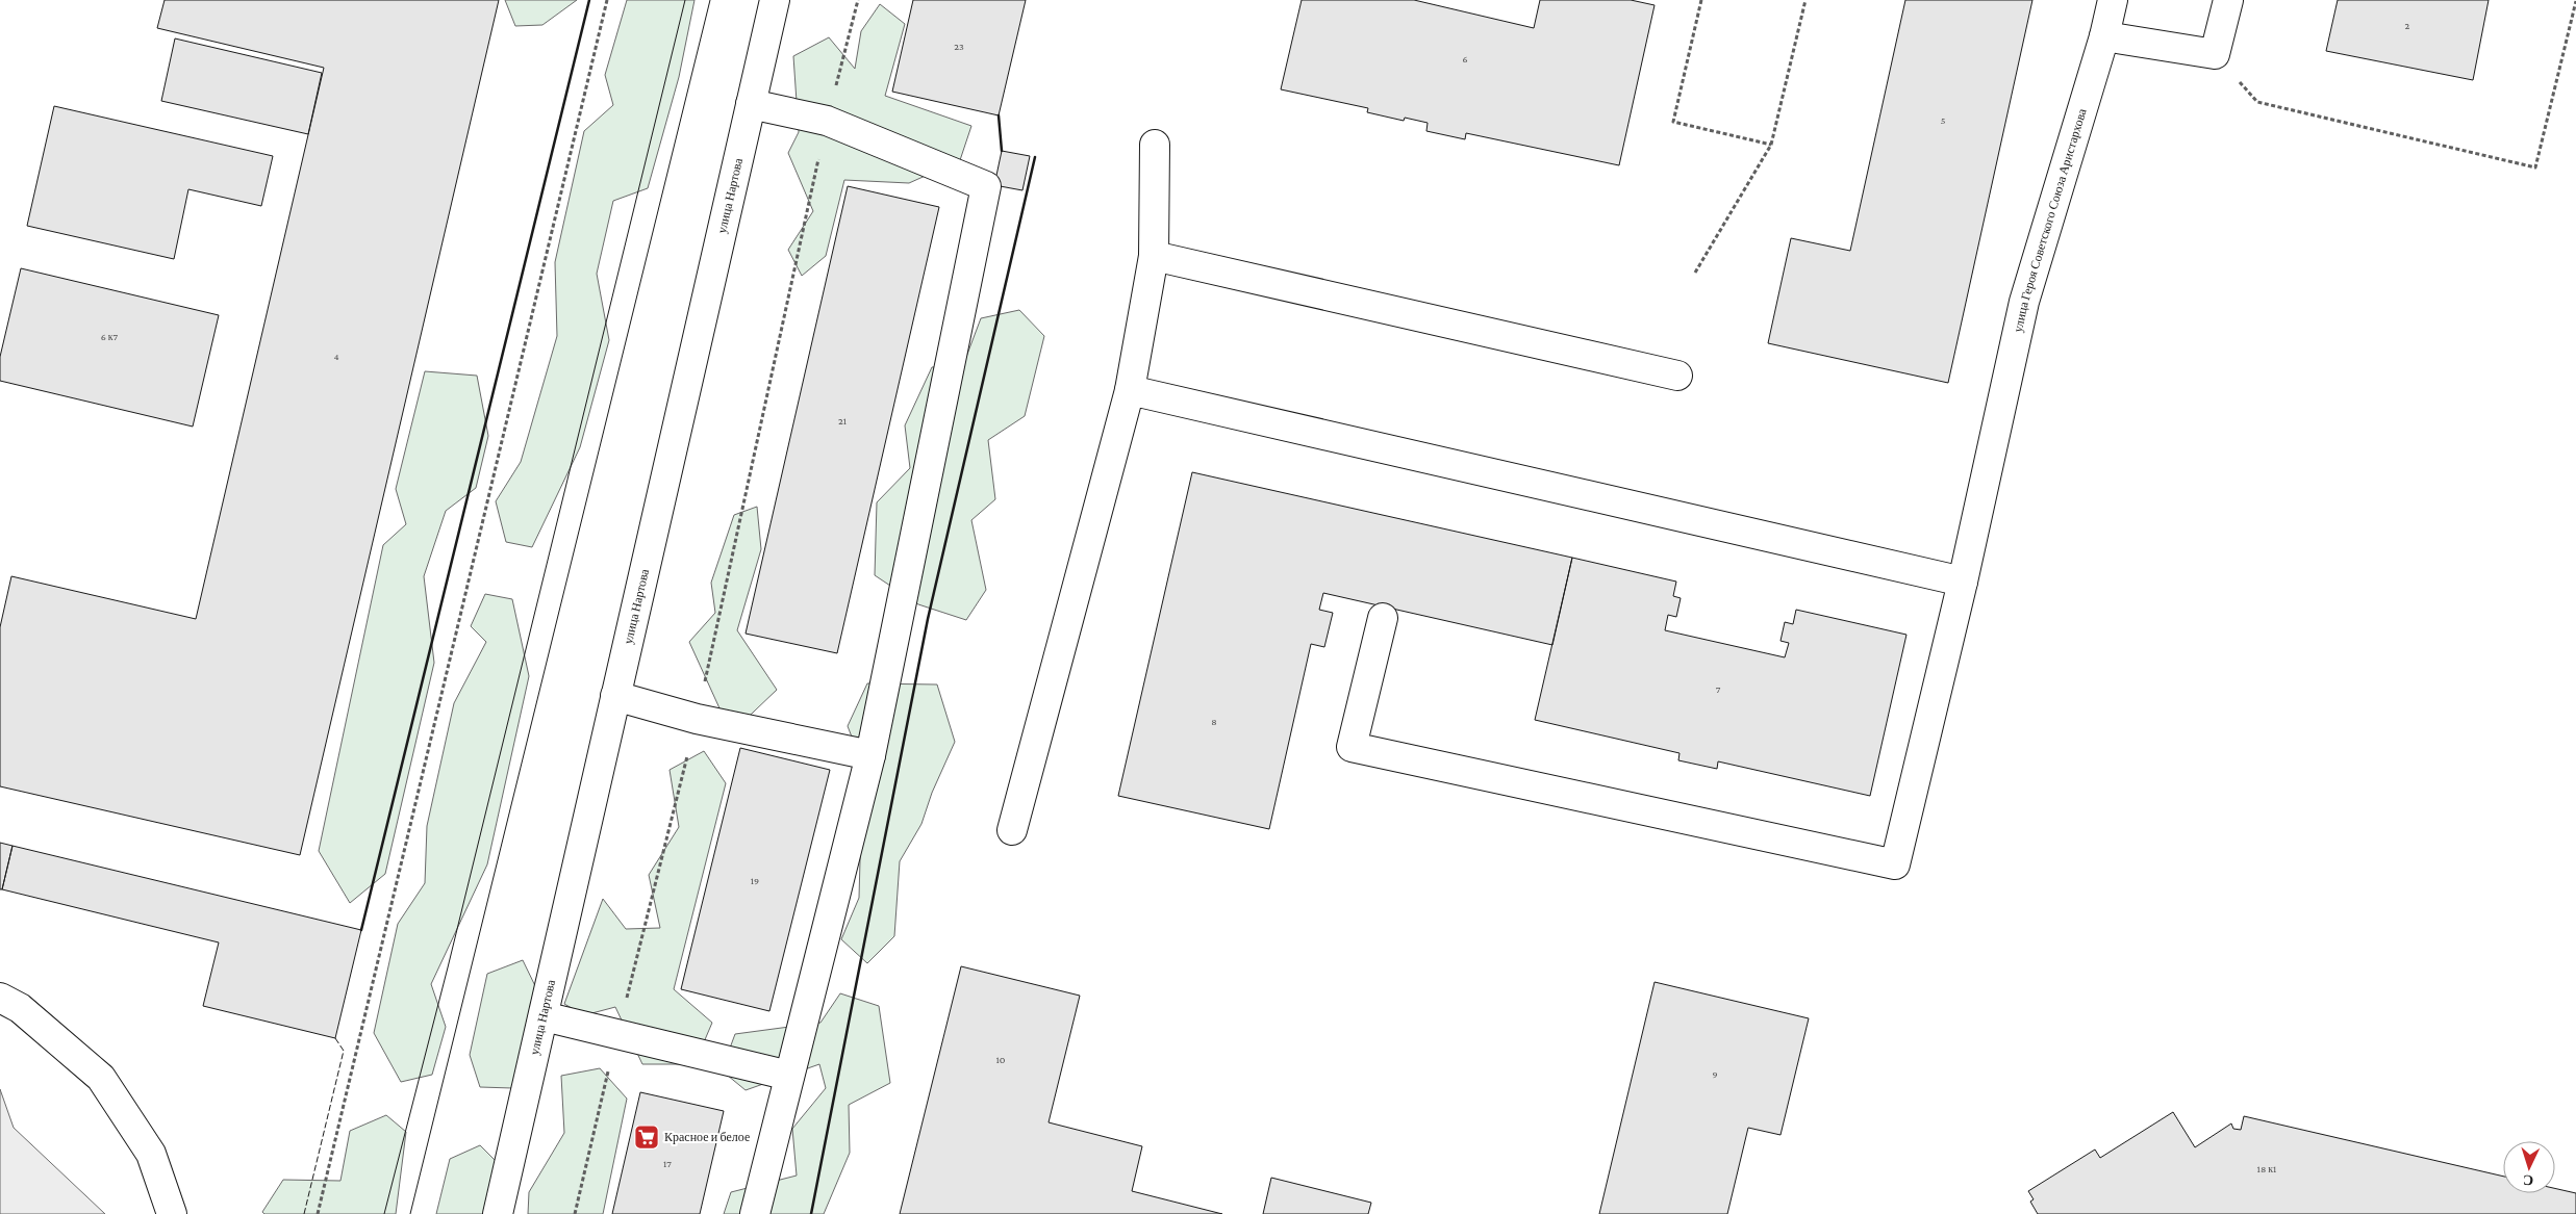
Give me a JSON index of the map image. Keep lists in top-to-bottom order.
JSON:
{
  "streets": {
    "street": ["улица Нартова", "улица Героя Советского Союза Аристархова"]
  },
  "places": {
    "supermarket": ["Красное и белое"]
  },
  "house_numbers": [
    "2",
    "23",
    "6",
    "5",
    "6 к7",
    "4",
    "21",
    "7",
    "8",
    "19",
    "10",
    "9",
    "17",
    "18 к1"
  ],
  "north": "bottom"
}
